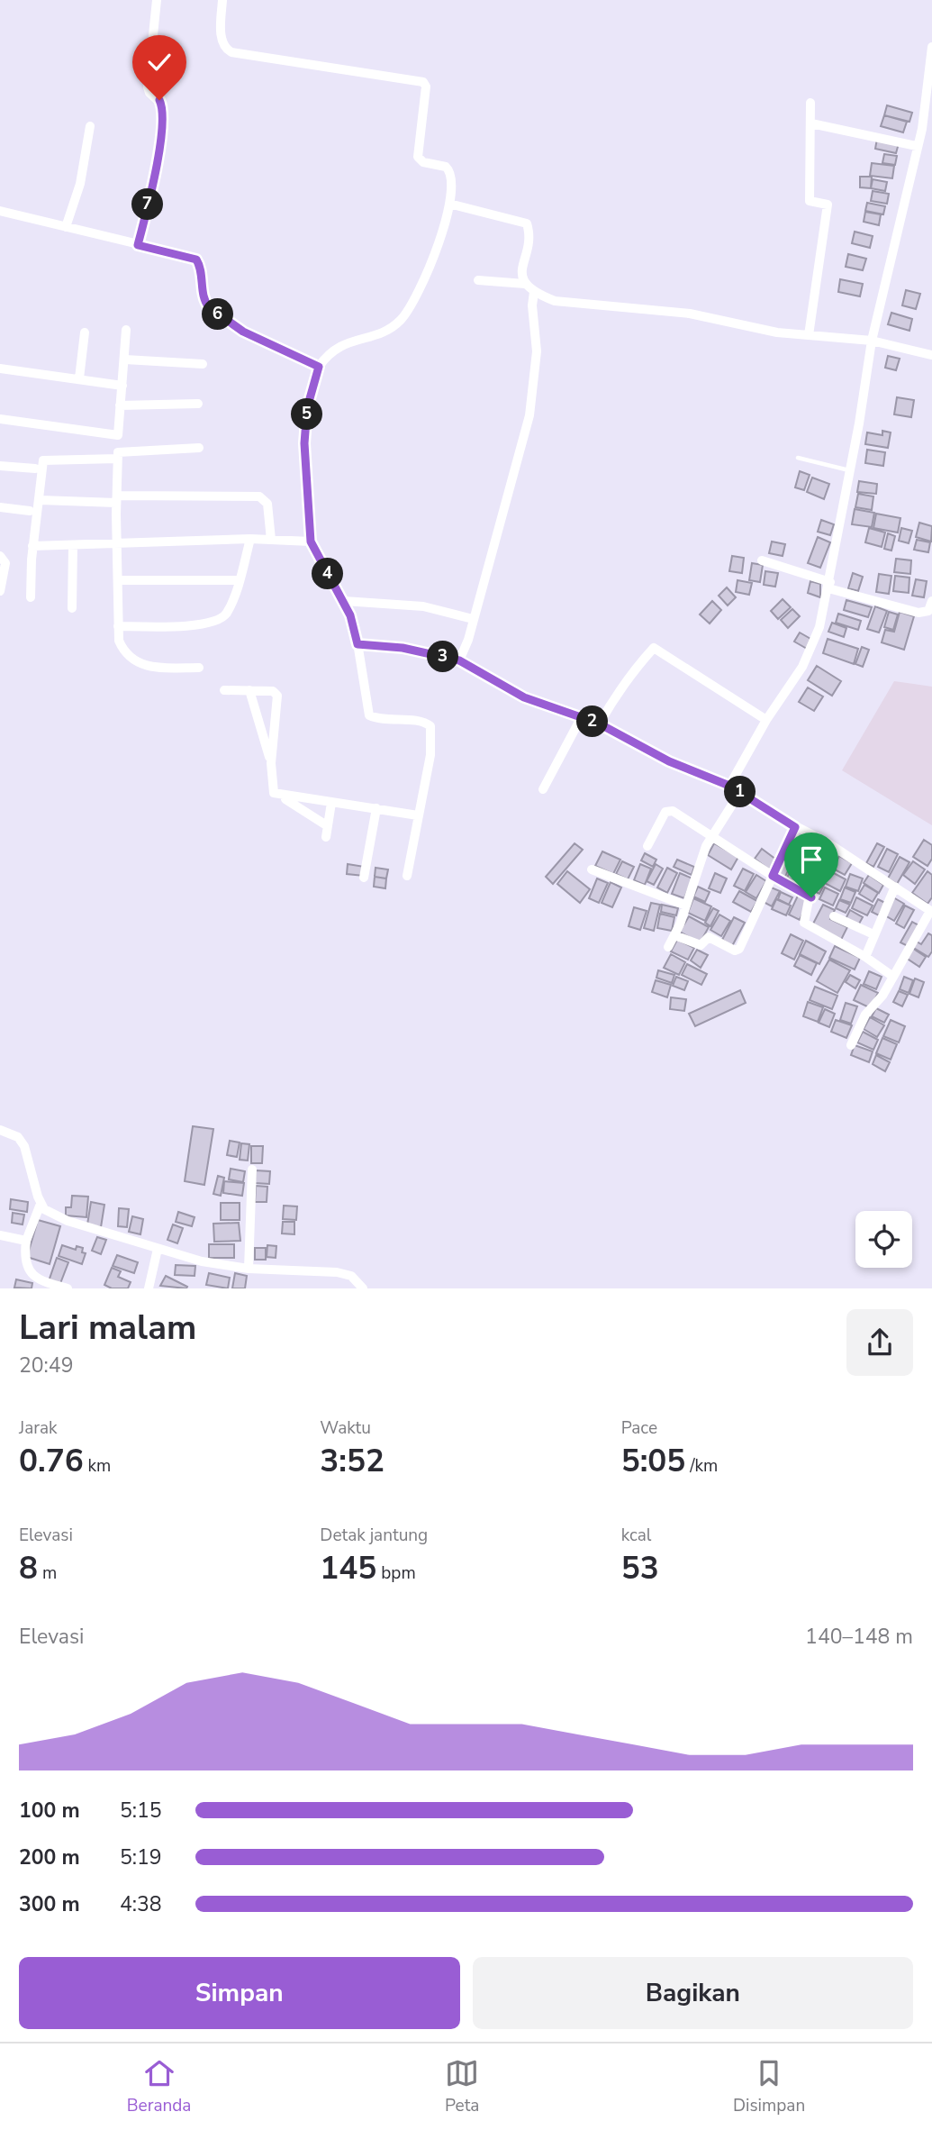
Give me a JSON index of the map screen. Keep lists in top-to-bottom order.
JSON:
{
  "page": {
    "pins": [
      "7",
      "6",
      "5",
      "4",
      "3",
      "2",
      "1"
    ],
    "heading": ["Lari malam", "20:49"],
    "stats": [
      ["Jarak", "0.76 km"],
      ["Waktu", "3:52"],
      ["Pace", "5:05 /km"],
      ["Elevasi", "8 m"],
      ["Detak jantung", "145 bpm"],
      ["kcal", "53"]
    ],
    "chart": ["Elevasi", "140–148 m"],
    "list": [
      {
        "name": "100 m",
        "note": "5:15"
      },
      {
        "name": "200 m",
        "note": "5:19"
      },
      {
        "name": "300 m",
        "note": "4:38"
      }
    ],
    "buttons": ["Simpan", "Bagikan"],
    "tabs": ["Beranda", "Peta", "Disimpan"]
  }
}
